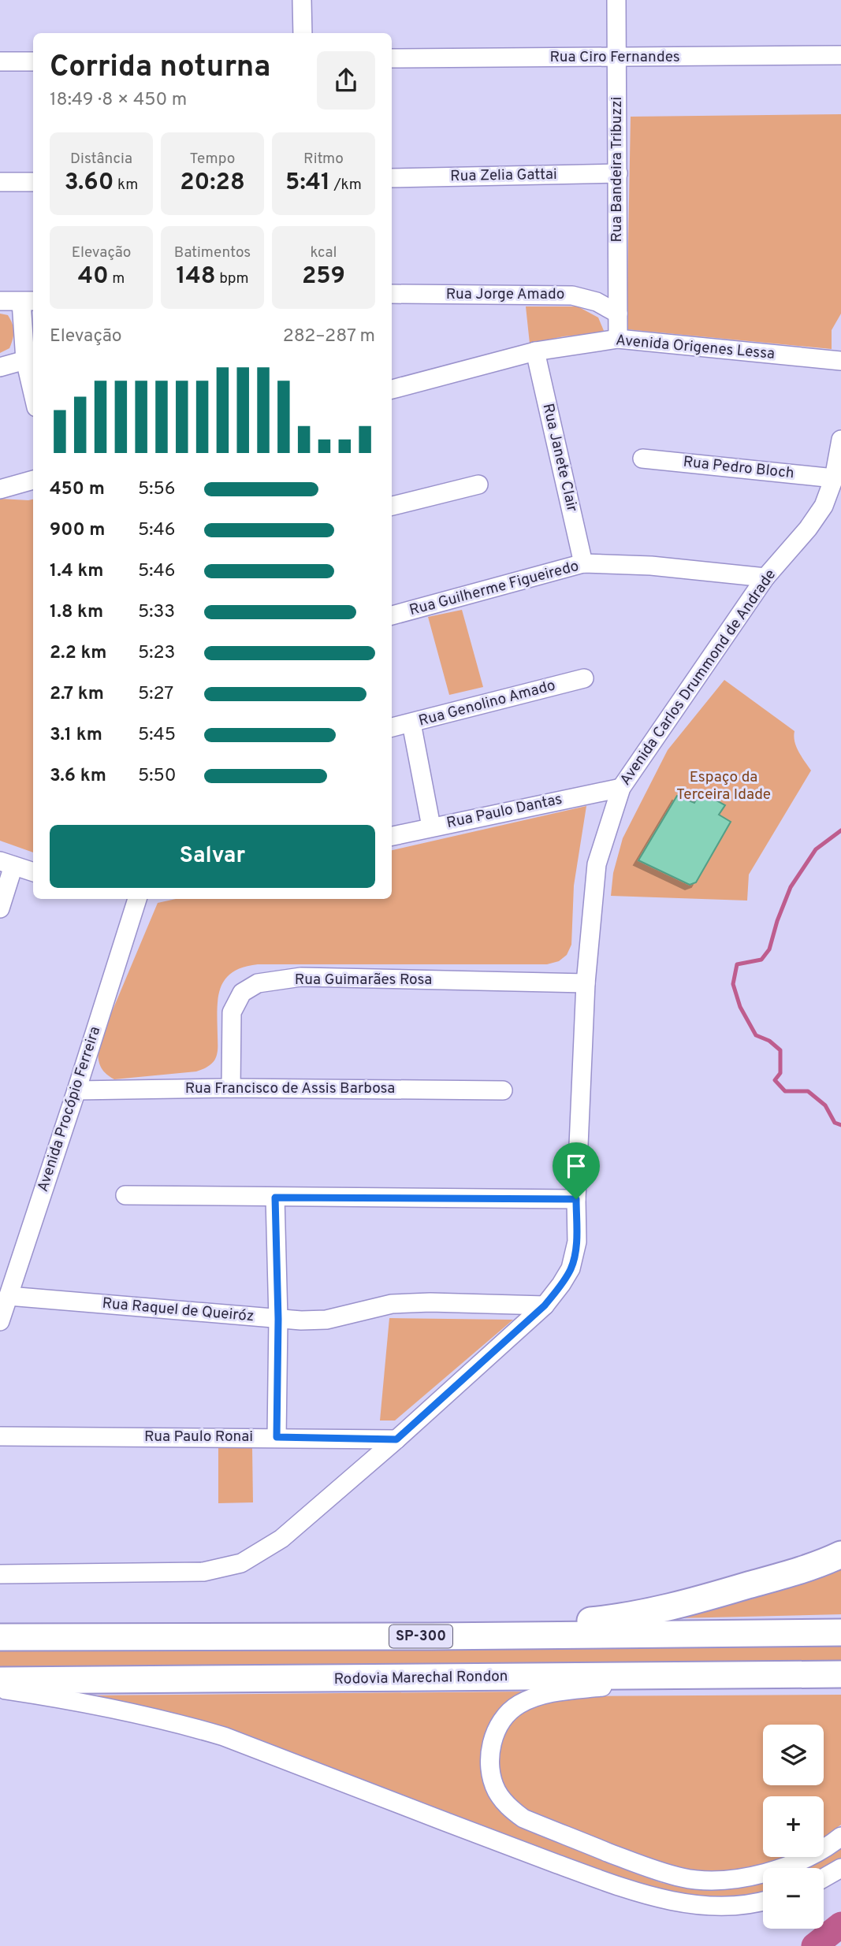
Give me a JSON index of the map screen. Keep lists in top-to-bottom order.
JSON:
{
  "streets": {
    "highway": ["SP-300", "Rodovia Marechal Rondon"],
    "street": [
      "Rua Ciro Fernandes",
      "Rua Bandeira Tribuzzi",
      "Rua Zelia Gattai",
      "Rua Jorge Amado",
      "Avenida Origenes Lessa",
      "Rua Janete Clair",
      "Rua Pedro Bloch",
      "Rua Guilherme Figueiredo",
      "Avenida Carlos Drummond de Andrade",
      "Rua Genolino Amado",
      "Rua Paulo Dantas",
      "Rua Guimarães Rosa",
      "Rua Francisco de Assis Barbosa",
      "Avenida Procópio Ferreira",
      "Rua Raquel de Queiróz",
      "Rua Paulo Ronai"
    ]
  },
  "crossings": [
    ["Rua Ciro Fernandes", "Rua Bandeira Tribuzzi"],
    ["Rua Bandeira Tribuzzi", "Rua Zelia Gattai"],
    ["Rua Bandeira Tribuzzi", "Rua Jorge Amado"],
    ["Rua Bandeira Tribuzzi", "Avenida Origenes Lessa"],
    ["Avenida Origenes Lessa", "Rua Janete Clair"],
    ["Rua Janete Clair", "Rua Guilherme Figueiredo"],
    ["Rua Pedro Bloch", "Avenida Carlos Drummond de Andrade"],
    ["Rua Guilherme Figueiredo", "Avenida Carlos Drummond de Andrade"],
    ["Avenida Carlos Drummond de Andrade", "Rua Paulo Dantas"],
    ["Avenida Carlos Drummond de Andrade", "Rua Guimarães Rosa"],
    ["Avenida Carlos Drummond de Andrade", "Rua Raquel de Queiróz"],
    ["Avenida Carlos Drummond de Andrade", "Rua Paulo Ronai"],
    ["Rua Guimarães Rosa", "Rua Francisco de Assis Barbosa"],
    ["Rua Francisco de Assis Barbosa", "Avenida Procópio Ferreira"],
    ["Avenida Procópio Ferreira", "Rua Raquel de Queiróz"]
  ],
  "parks": ["Espaço da Terceira Idade"],
  "page": {
    "heading": ["Corrida noturna", "18:49 · 8 × 450 m"],
    "stats": [
      ["Distância", "3.60 km"],
      ["Tempo", "20:28"],
      ["Ritmo", "5:41 /km"],
      ["Elevação", "40 m"],
      ["Batimentos", "148 bpm"],
      ["kcal", "259"]
    ],
    "chart": ["Elevação", "282–287 m"],
    "list": [
      {
        "name": "450 m",
        "note": "5:56"
      },
      {
        "name": "900 m",
        "note": "5:46"
      },
      {
        "name": "1.4 km",
        "note": "5:46"
      },
      {
        "name": "1.8 km",
        "note": "5:33"
      },
      {
        "name": "2.2 km",
        "note": "5:23"
      },
      {
        "name": "2.7 km",
        "note": "5:27"
      },
      {
        "name": "3.1 km",
        "note": "5:45"
      },
      {
        "name": "3.6 km",
        "note": "5:50"
      }
    ],
    "buttons": "Salvar",
    "map_buttons": ["+", "−"]
  }
}
